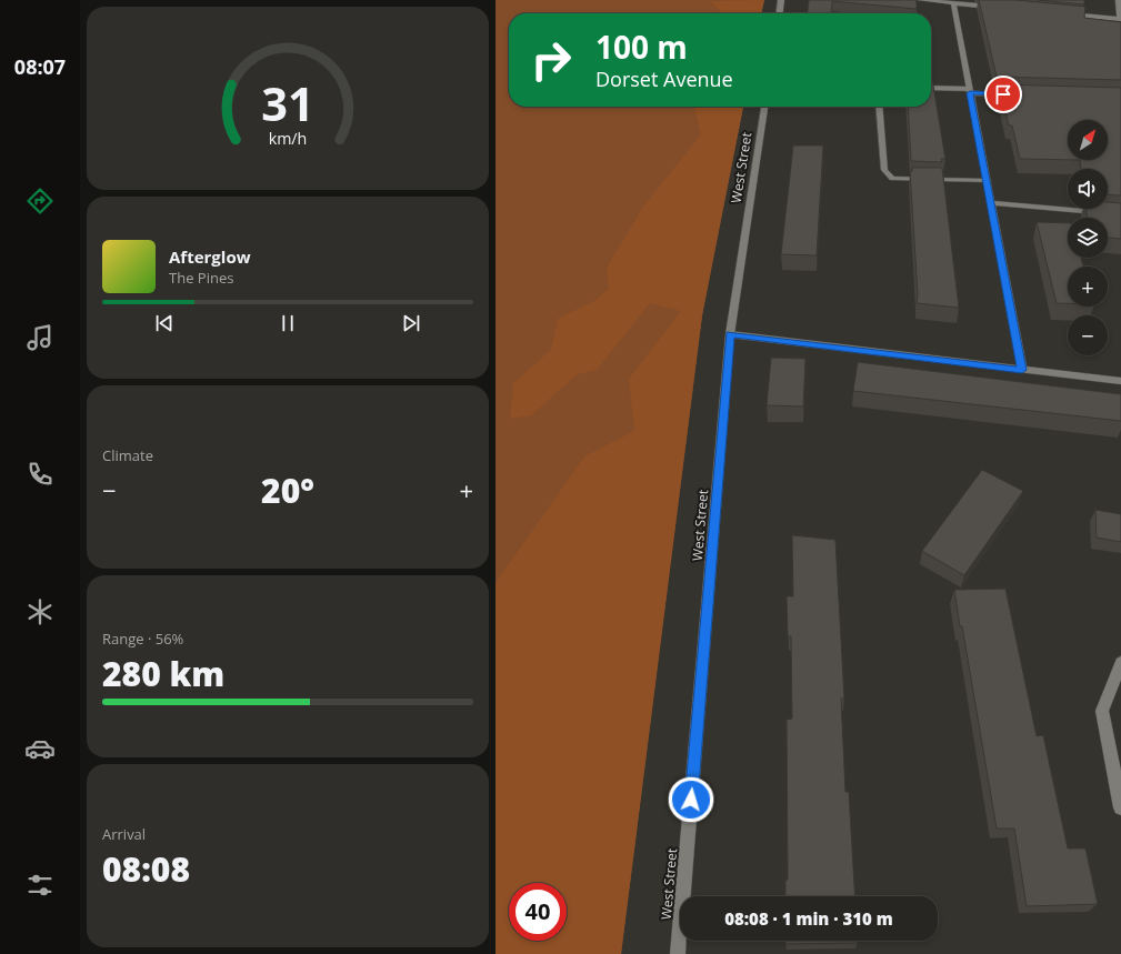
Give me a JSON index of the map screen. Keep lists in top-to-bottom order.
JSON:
{
  "streets": {
    "street": ["West Street"]
  },
  "north": "top right",
  "page": {
    "tabs": "08:07",
    "turn": ["100 m", "Dorset Avenue"],
    "map_buttons": ["+", "−"],
    "song": ["Afterglow", "The Pines"],
    "tile": [
      "Climate",
      ["Range · 56%", "280 km"],
      ["Arrival", "08:08"]
    ],
    "heat": ["−", "20°", "+"],
    "limit": "40",
    "trip": "08:08 · 1 min · 310 m",
    "gauge": ["31", "km/h"]
  }
}
